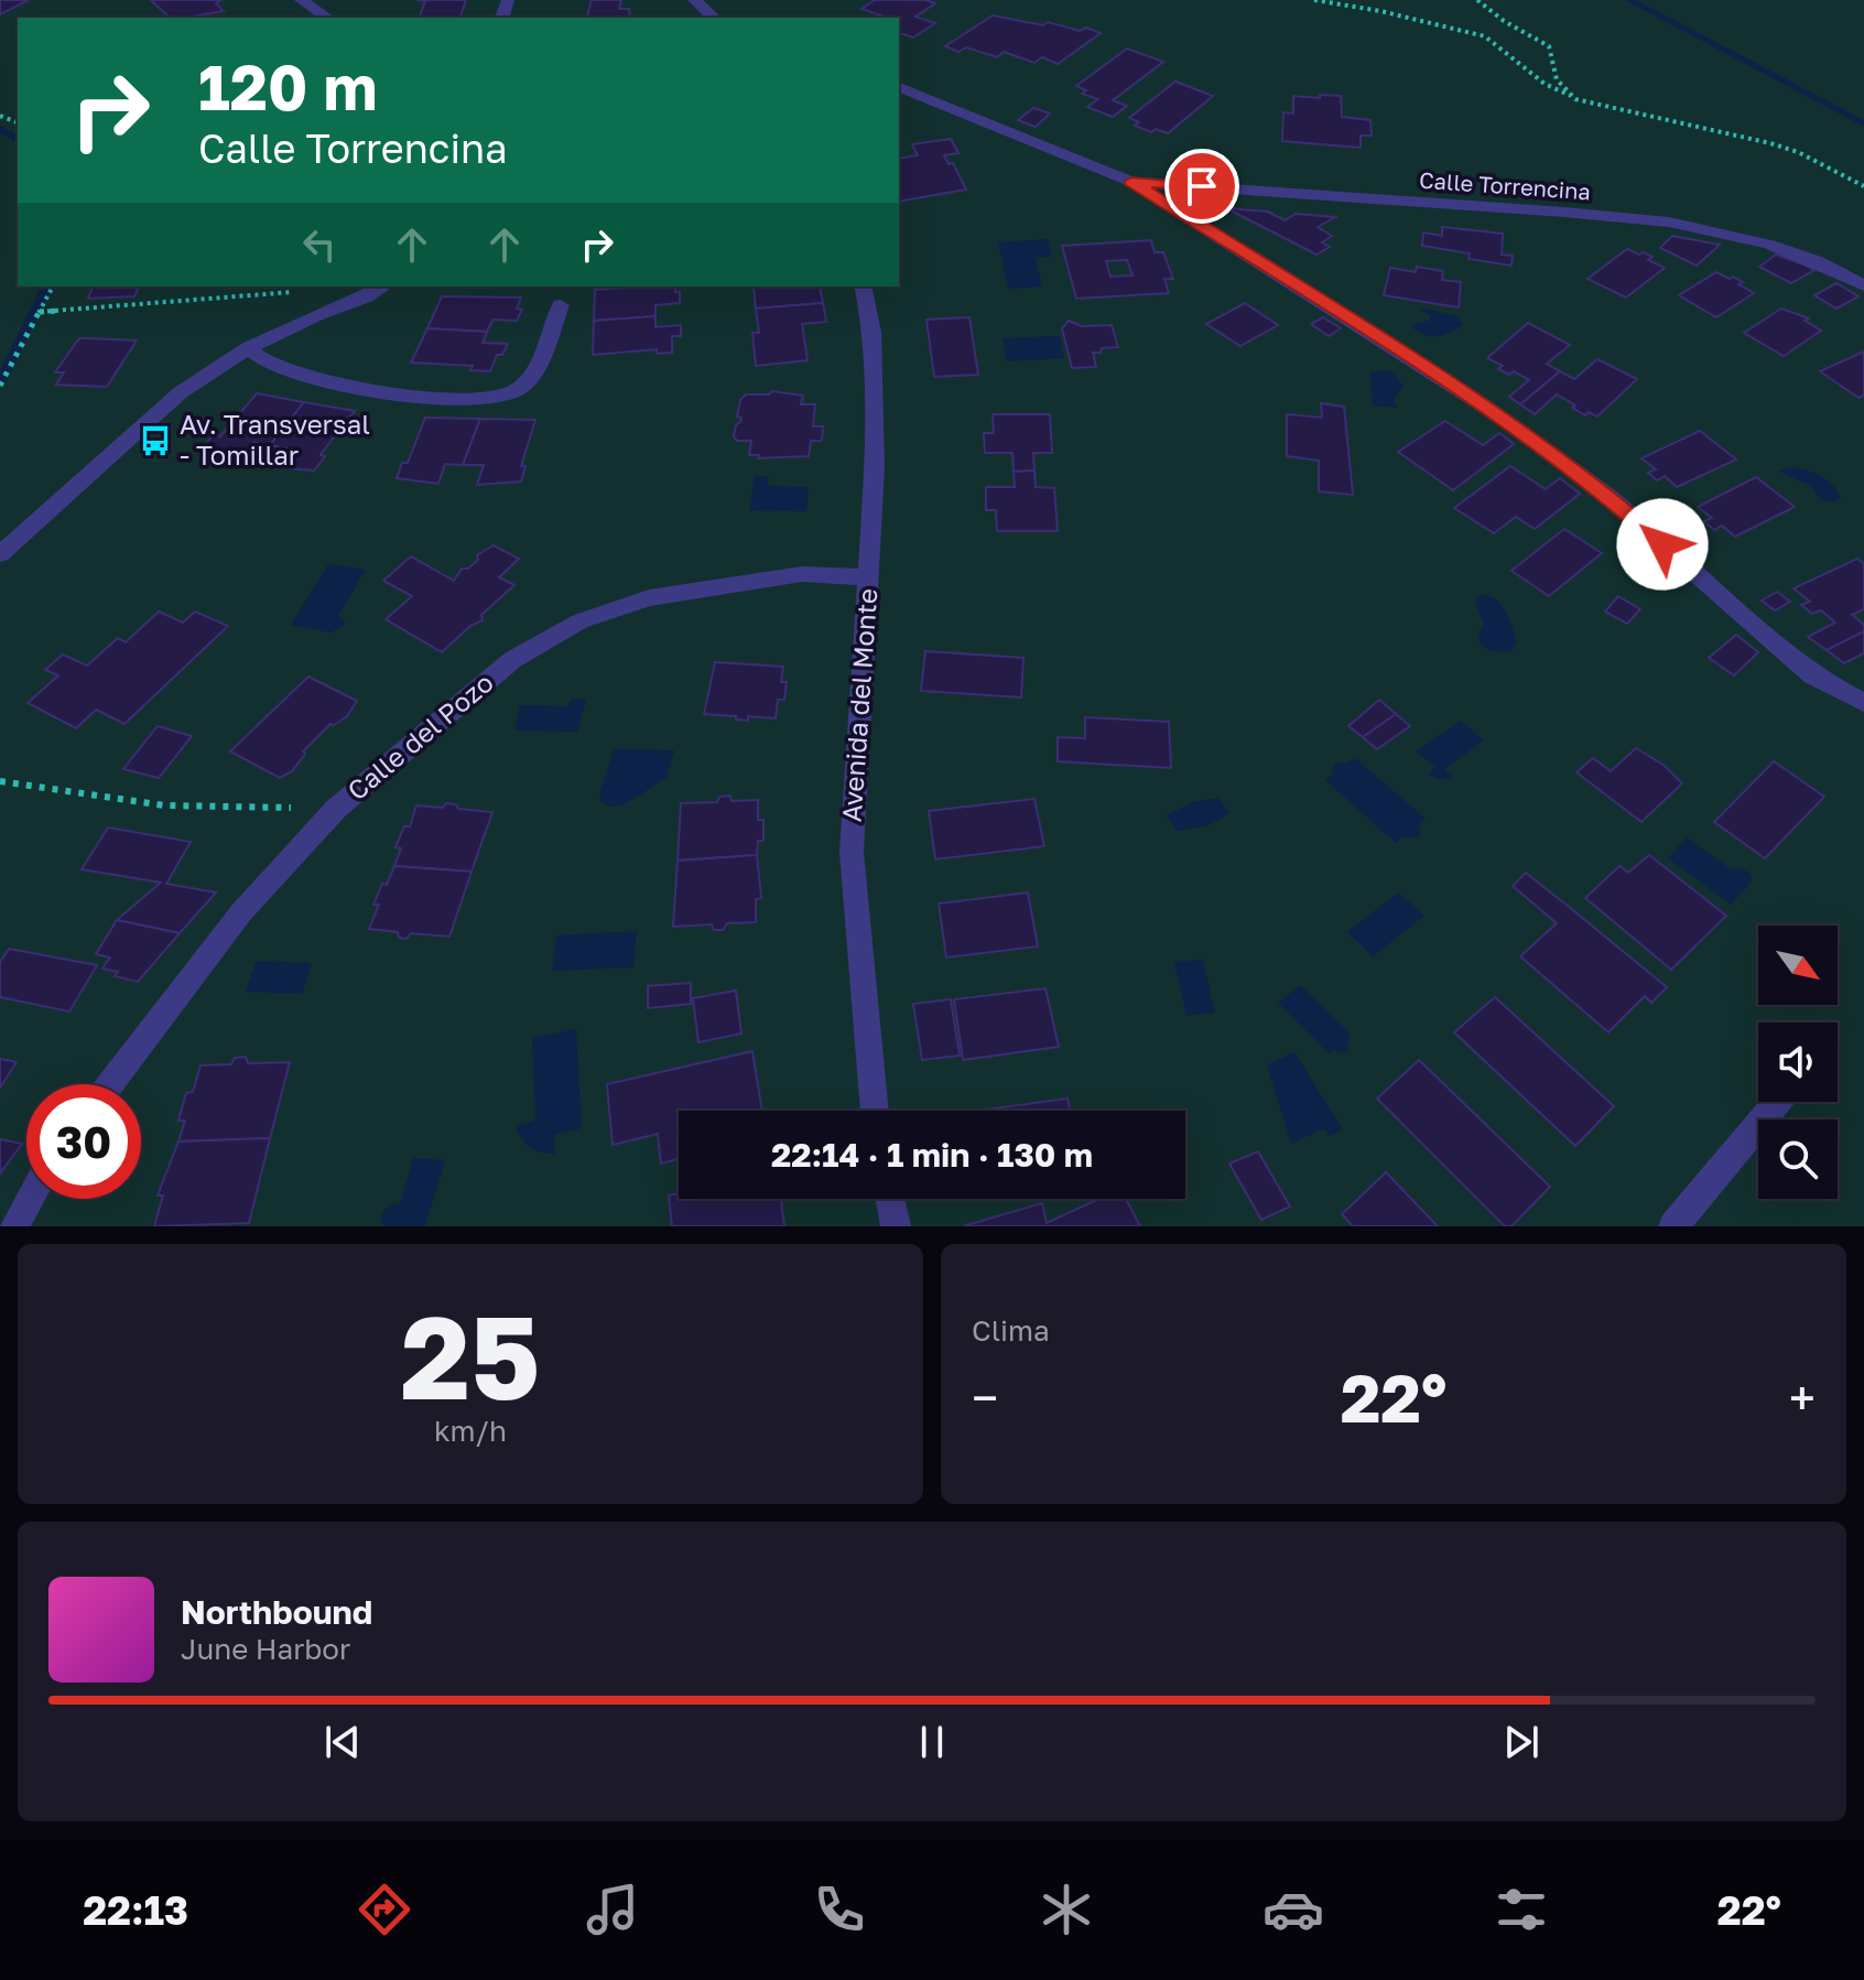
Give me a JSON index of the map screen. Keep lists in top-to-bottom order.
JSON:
{
  "streets": {
    "street": ["Calle Torrencina", "Avenida del Monte", "Calle del Pozo"]
  },
  "crossings": [
    ["Avenida del Monte", "Calle del Pozo"]
  ],
  "places": {
    "bus stop": ["Av. Transversal - Tomillar"]
  },
  "north": "bottom right",
  "page": {
    "turn": ["120 m", "Calle Torrencina"],
    "limit": "30",
    "trip": "22:14 · 1 min · 130 m",
    "tile": [
      ["25", "km/h"],
      "Clima"
    ],
    "heat": ["−", "22°", "+"],
    "song": ["Northbound", "June Harbor"],
    "tabs": ["22:13", "22°"]
  }
}
